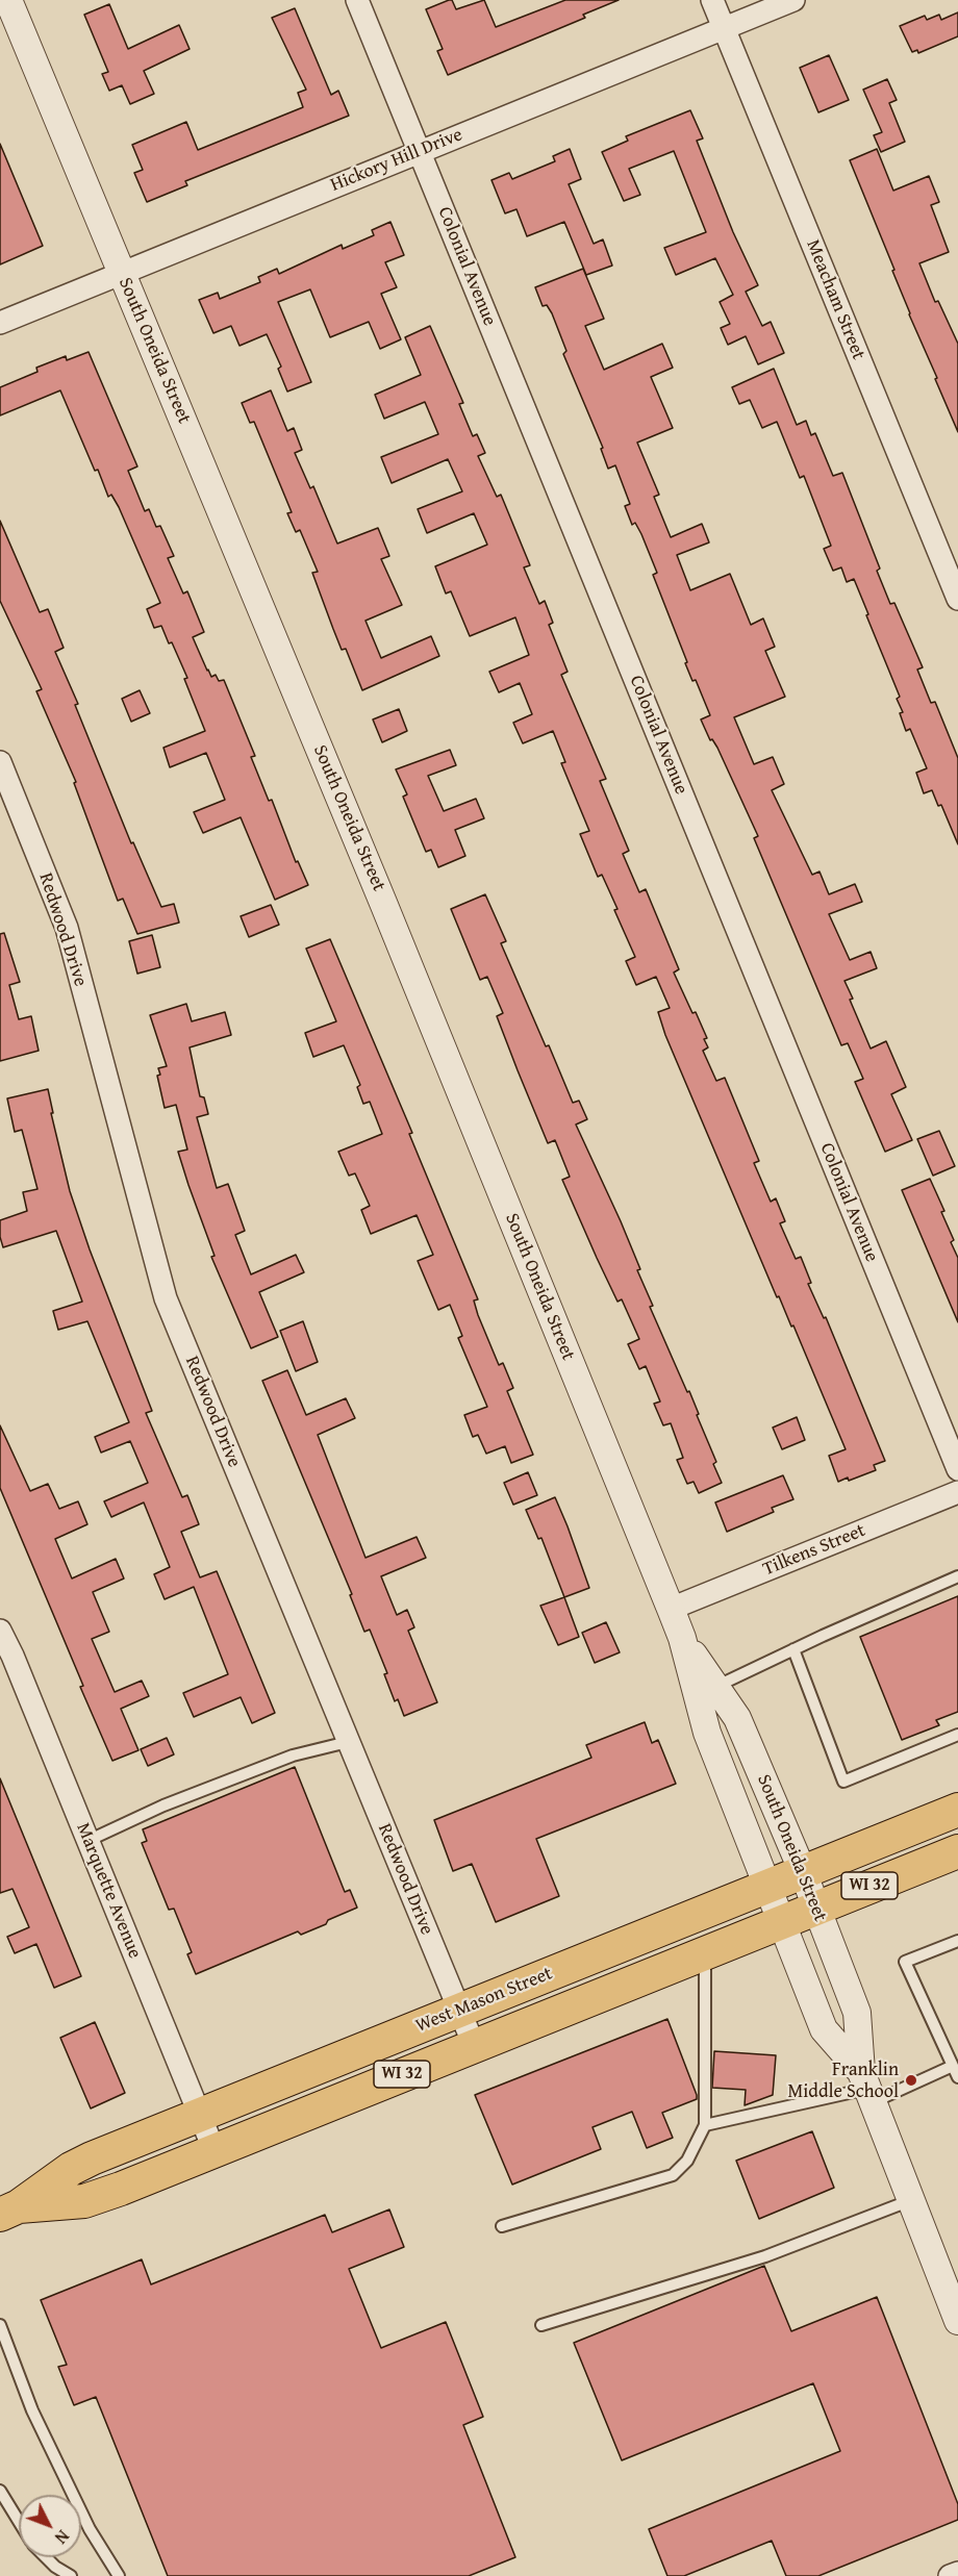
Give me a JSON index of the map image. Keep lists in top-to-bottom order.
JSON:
{
  "streets": {
    "main road": ["WI 32", "West Mason Street"],
    "street": [
      "Hickory Hill Drive",
      "Colonial Avenue",
      "Meacham Street",
      "South Oneida Street",
      "Redwood Drive",
      "Tilkens Street",
      "Marquette Avenue"
    ]
  },
  "crossings": [
    ["Hickory Hill Drive", "Colonial Avenue"],
    ["Hickory Hill Drive", "Meacham Street"],
    ["Hickory Hill Drive", "South Oneida Street"],
    ["South Oneida Street", "Tilkens Street"],
    ["South Oneida Street", "West Mason Street"],
    ["Redwood Drive", "West Mason Street"],
    ["Marquette Avenue", "West Mason Street"]
  ],
  "places": ["Franklin Middle School"],
  "north": "bottom right"
}
